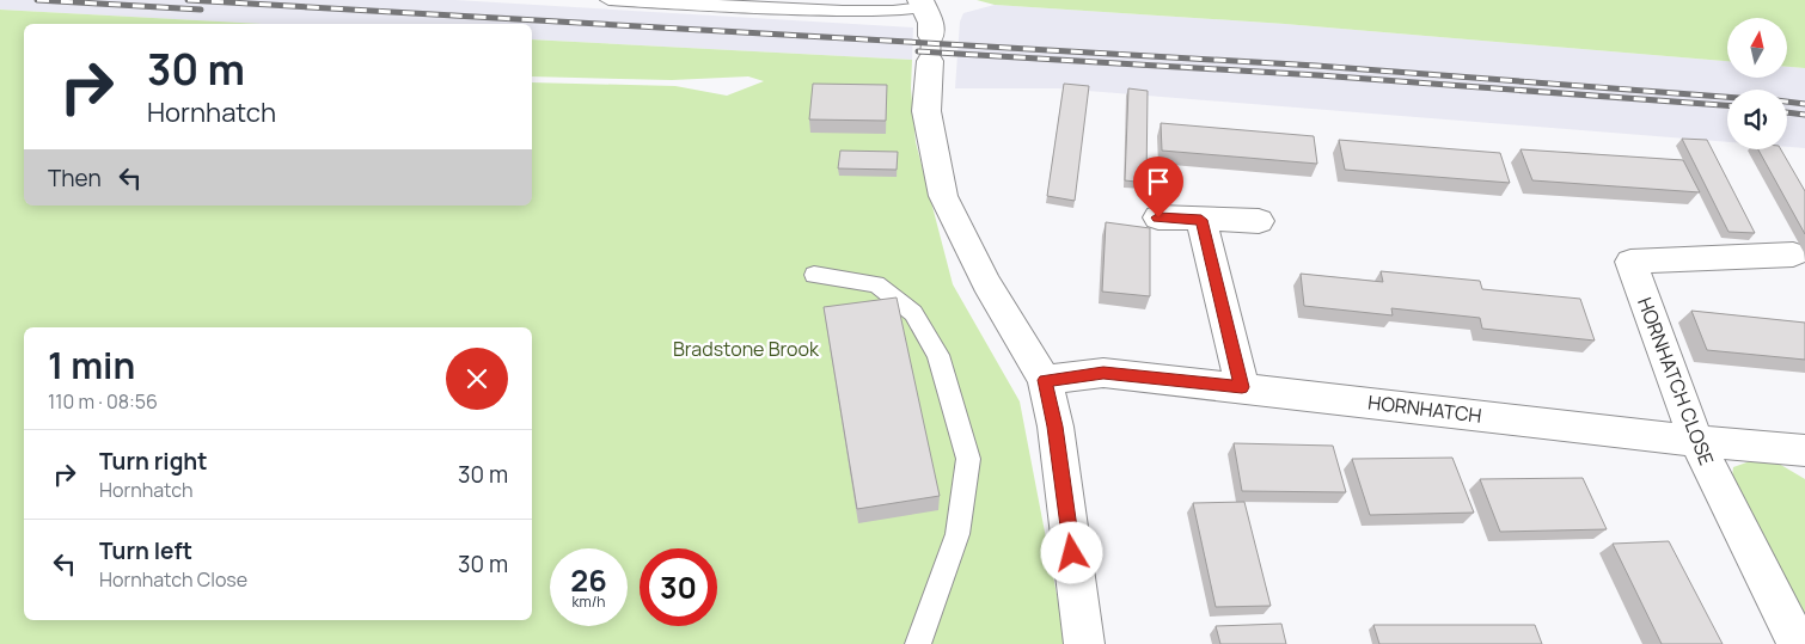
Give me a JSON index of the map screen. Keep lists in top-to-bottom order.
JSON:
{
  "streets": {
    "street": ["HORNHATCH CLOSE", "HORNHATCH"]
  },
  "crossings": [
    ["HORNHATCH CLOSE", "HORNHATCH"]
  ],
  "parks": ["Bradstone Brook"],
  "north": "top",
  "page": {
    "turn": ["30 m", "Hornhatch"],
    "then": "Then",
    "heading": ["1 min", "110 m · 08:56"],
    "list": [
      {
        "name": "Turn right",
        "note": "Hornhatch",
        "value": "30 m"
      },
      {
        "name": "Turn left",
        "note": "Hornhatch Close",
        "value": "30 m"
      }
    ],
    "speed": "26 km/h",
    "limit": "30"
  }
}
